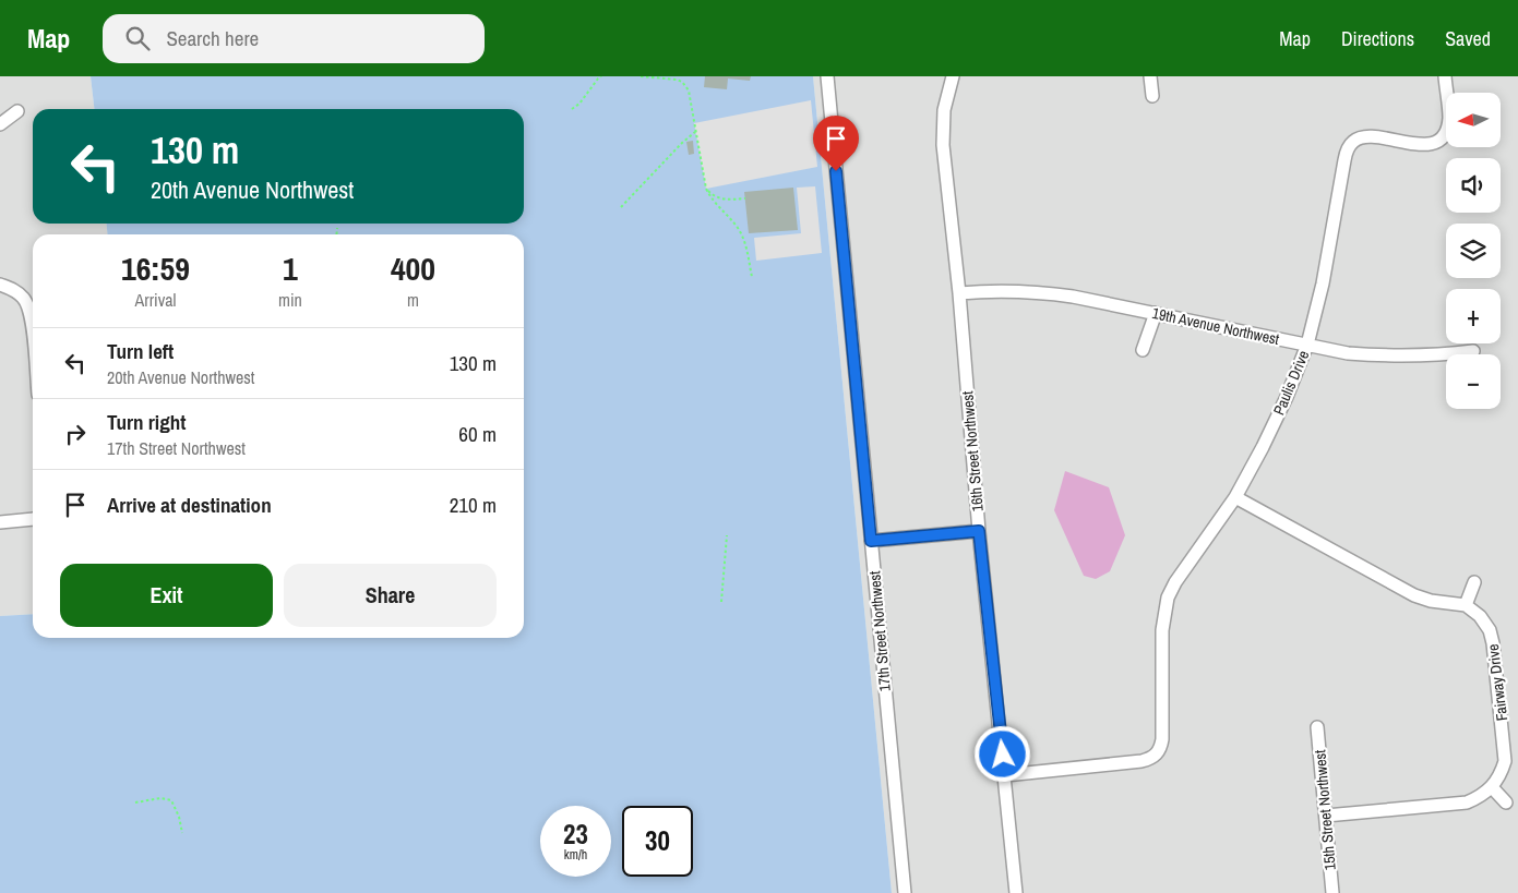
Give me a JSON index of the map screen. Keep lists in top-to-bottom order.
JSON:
{
  "streets": {
    "street": [
      "19th Avenue Northwest",
      "Paulis Drive",
      "16th Street Northwest",
      "17th Street Northwest",
      "Fairway Drive",
      "15th Street Northwest"
    ]
  },
  "crossings": [
    ["19th Avenue Northwest", "Paulis Drive"],
    ["19th Avenue Northwest", "16th Street Northwest"],
    ["Paulis Drive", "16th Street Northwest"]
  ],
  "north": "left",
  "page": {
    "header": "Map",
    "search": "Search here",
    "nav": ["Map", "Directions", "Saved"],
    "map_buttons": ["+", "−"],
    "turn": ["130 m", "20th Avenue Northwest"],
    "eta": [
      "16:59",
      "Arrival",
      "1",
      "min",
      "400",
      "m"
    ],
    "list": [
      {
        "name": "Turn left",
        "note": "20th Avenue Northwest",
        "value": "130 m"
      },
      {
        "name": "Turn right",
        "note": "17th Street Northwest",
        "value": "60 m"
      },
      {
        "name": "Arrive at destination",
        "value": "210 m"
      }
    ],
    "buttons": ["Exit", "Share"],
    "speed": "23 km/h",
    "limit": "30"
  }
}
